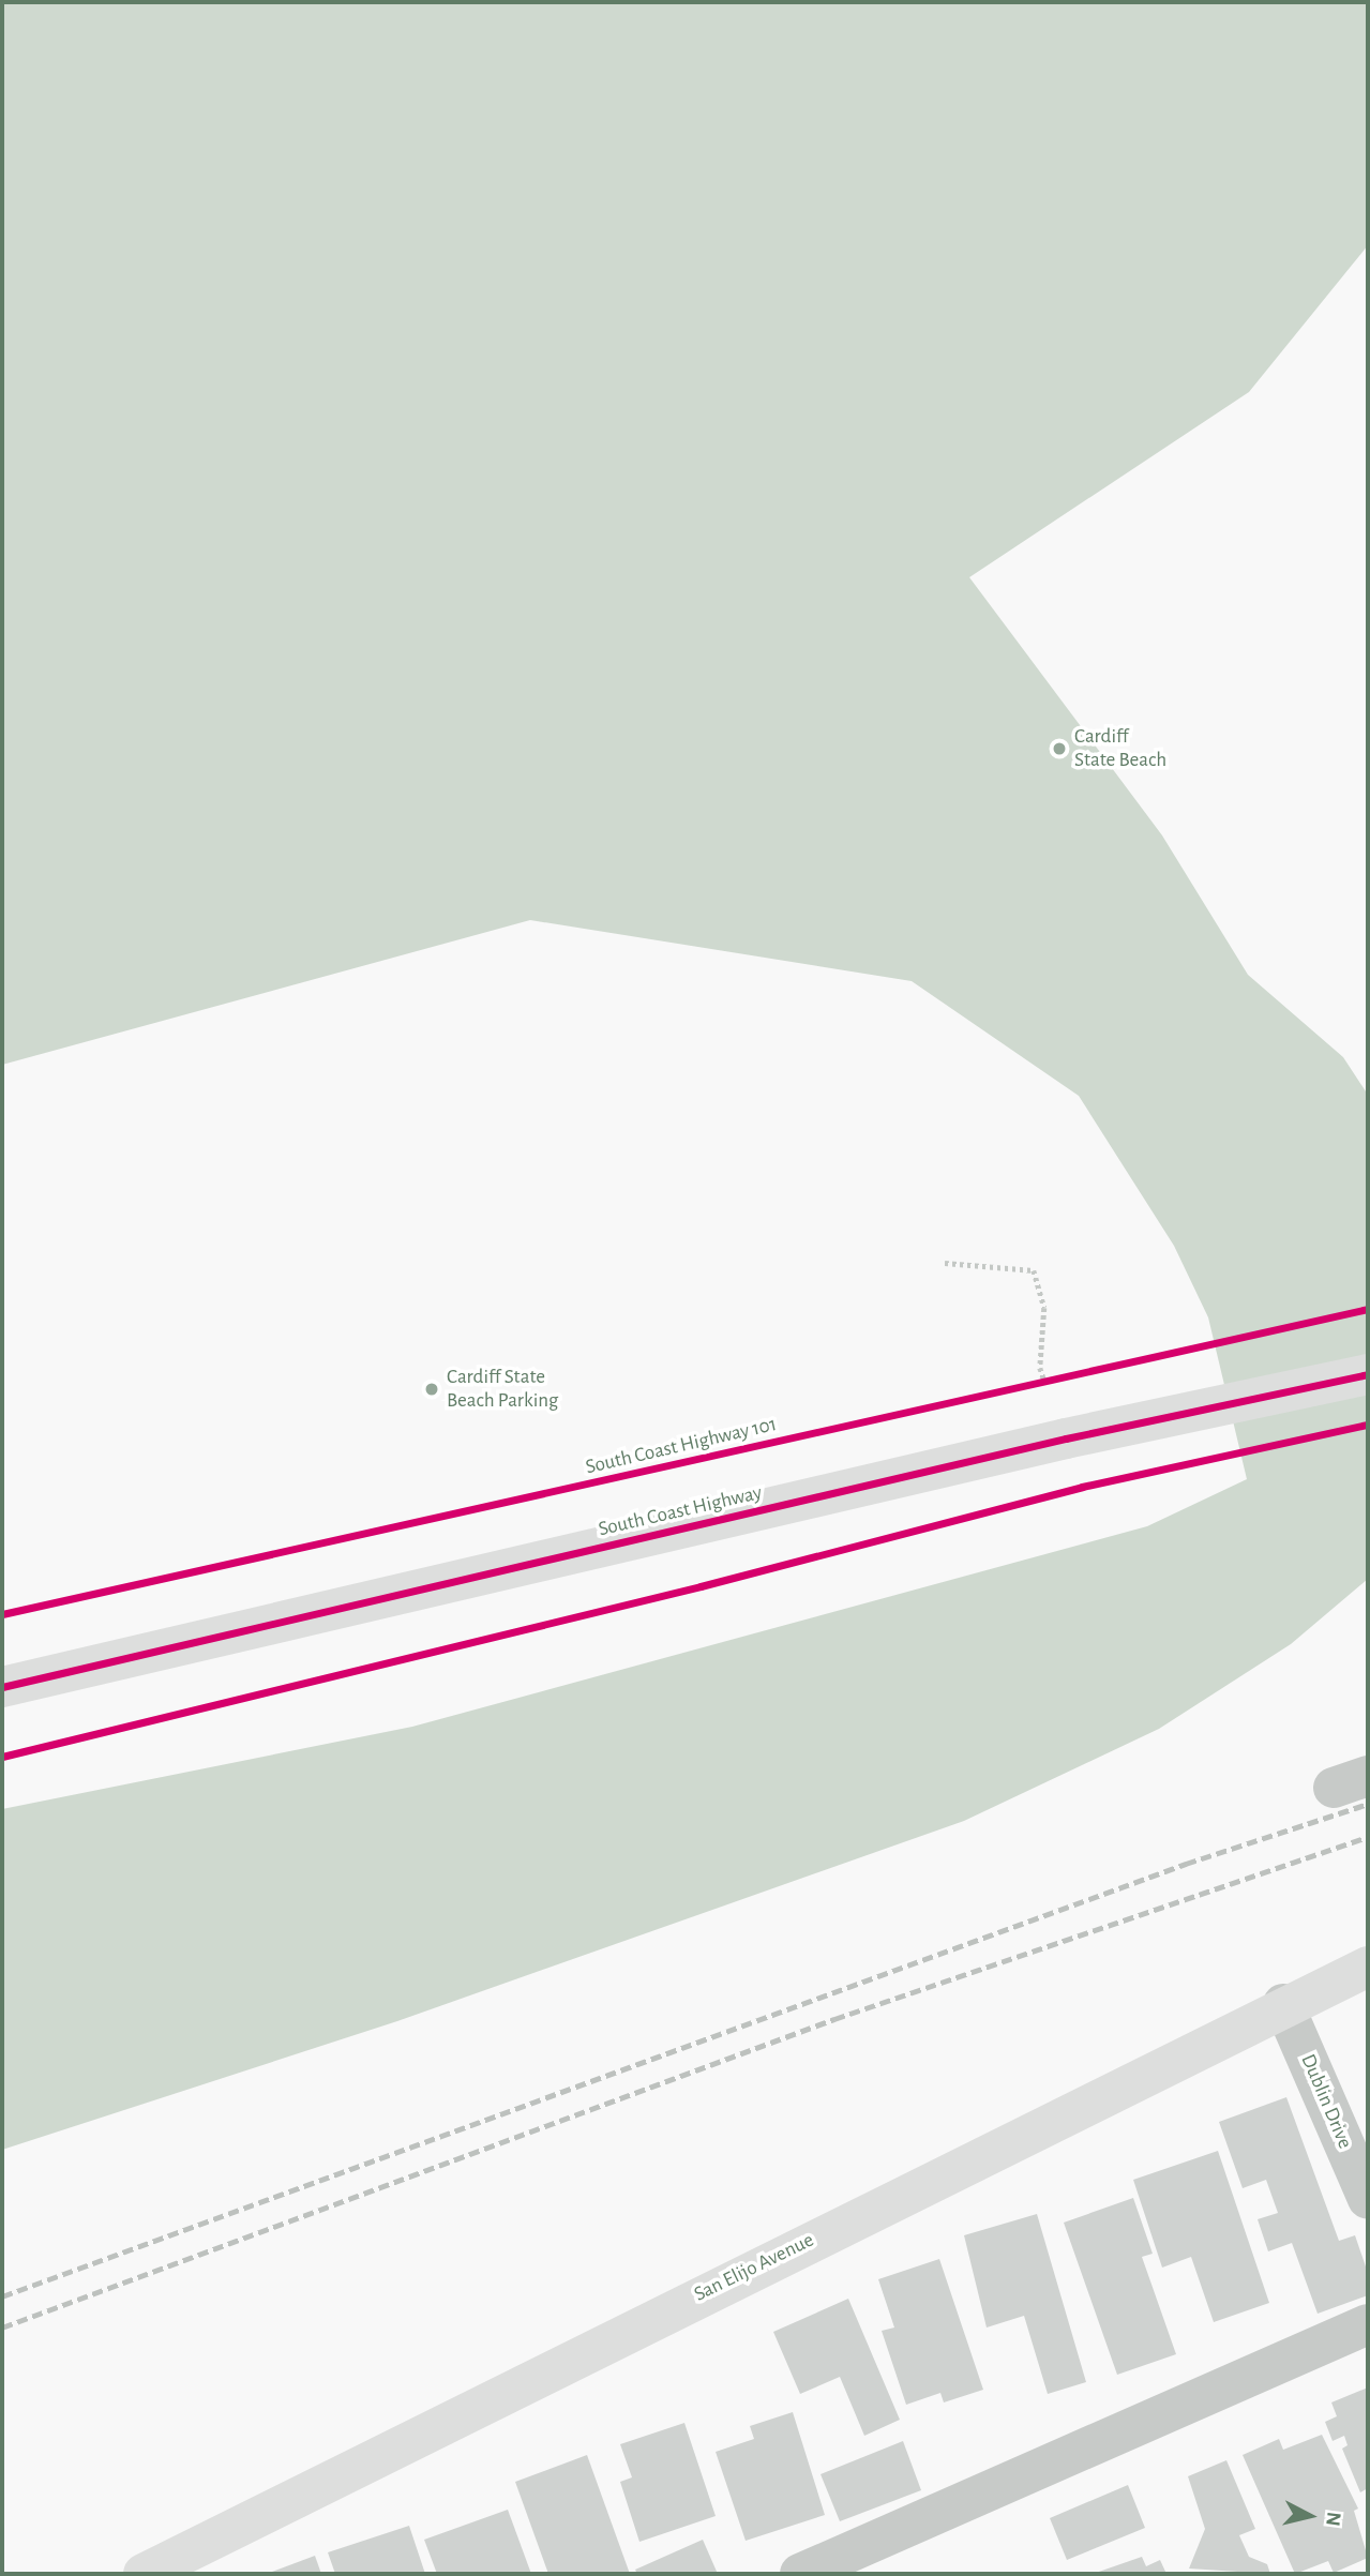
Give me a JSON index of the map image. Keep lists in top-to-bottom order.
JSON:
{
  "streets": {
    "main road": ["South Coast Highway", "San Elijo Avenue"],
    "street": ["Dublin Drive"],
    "cycle path": ["South Coast Highway 101"]
  },
  "crossings": [
    ["Dublin Drive", "San Elijo Avenue"]
  ],
  "places": ["Cardiff State Beach", "Cardiff State Beach Parking"],
  "north": "right"
}
